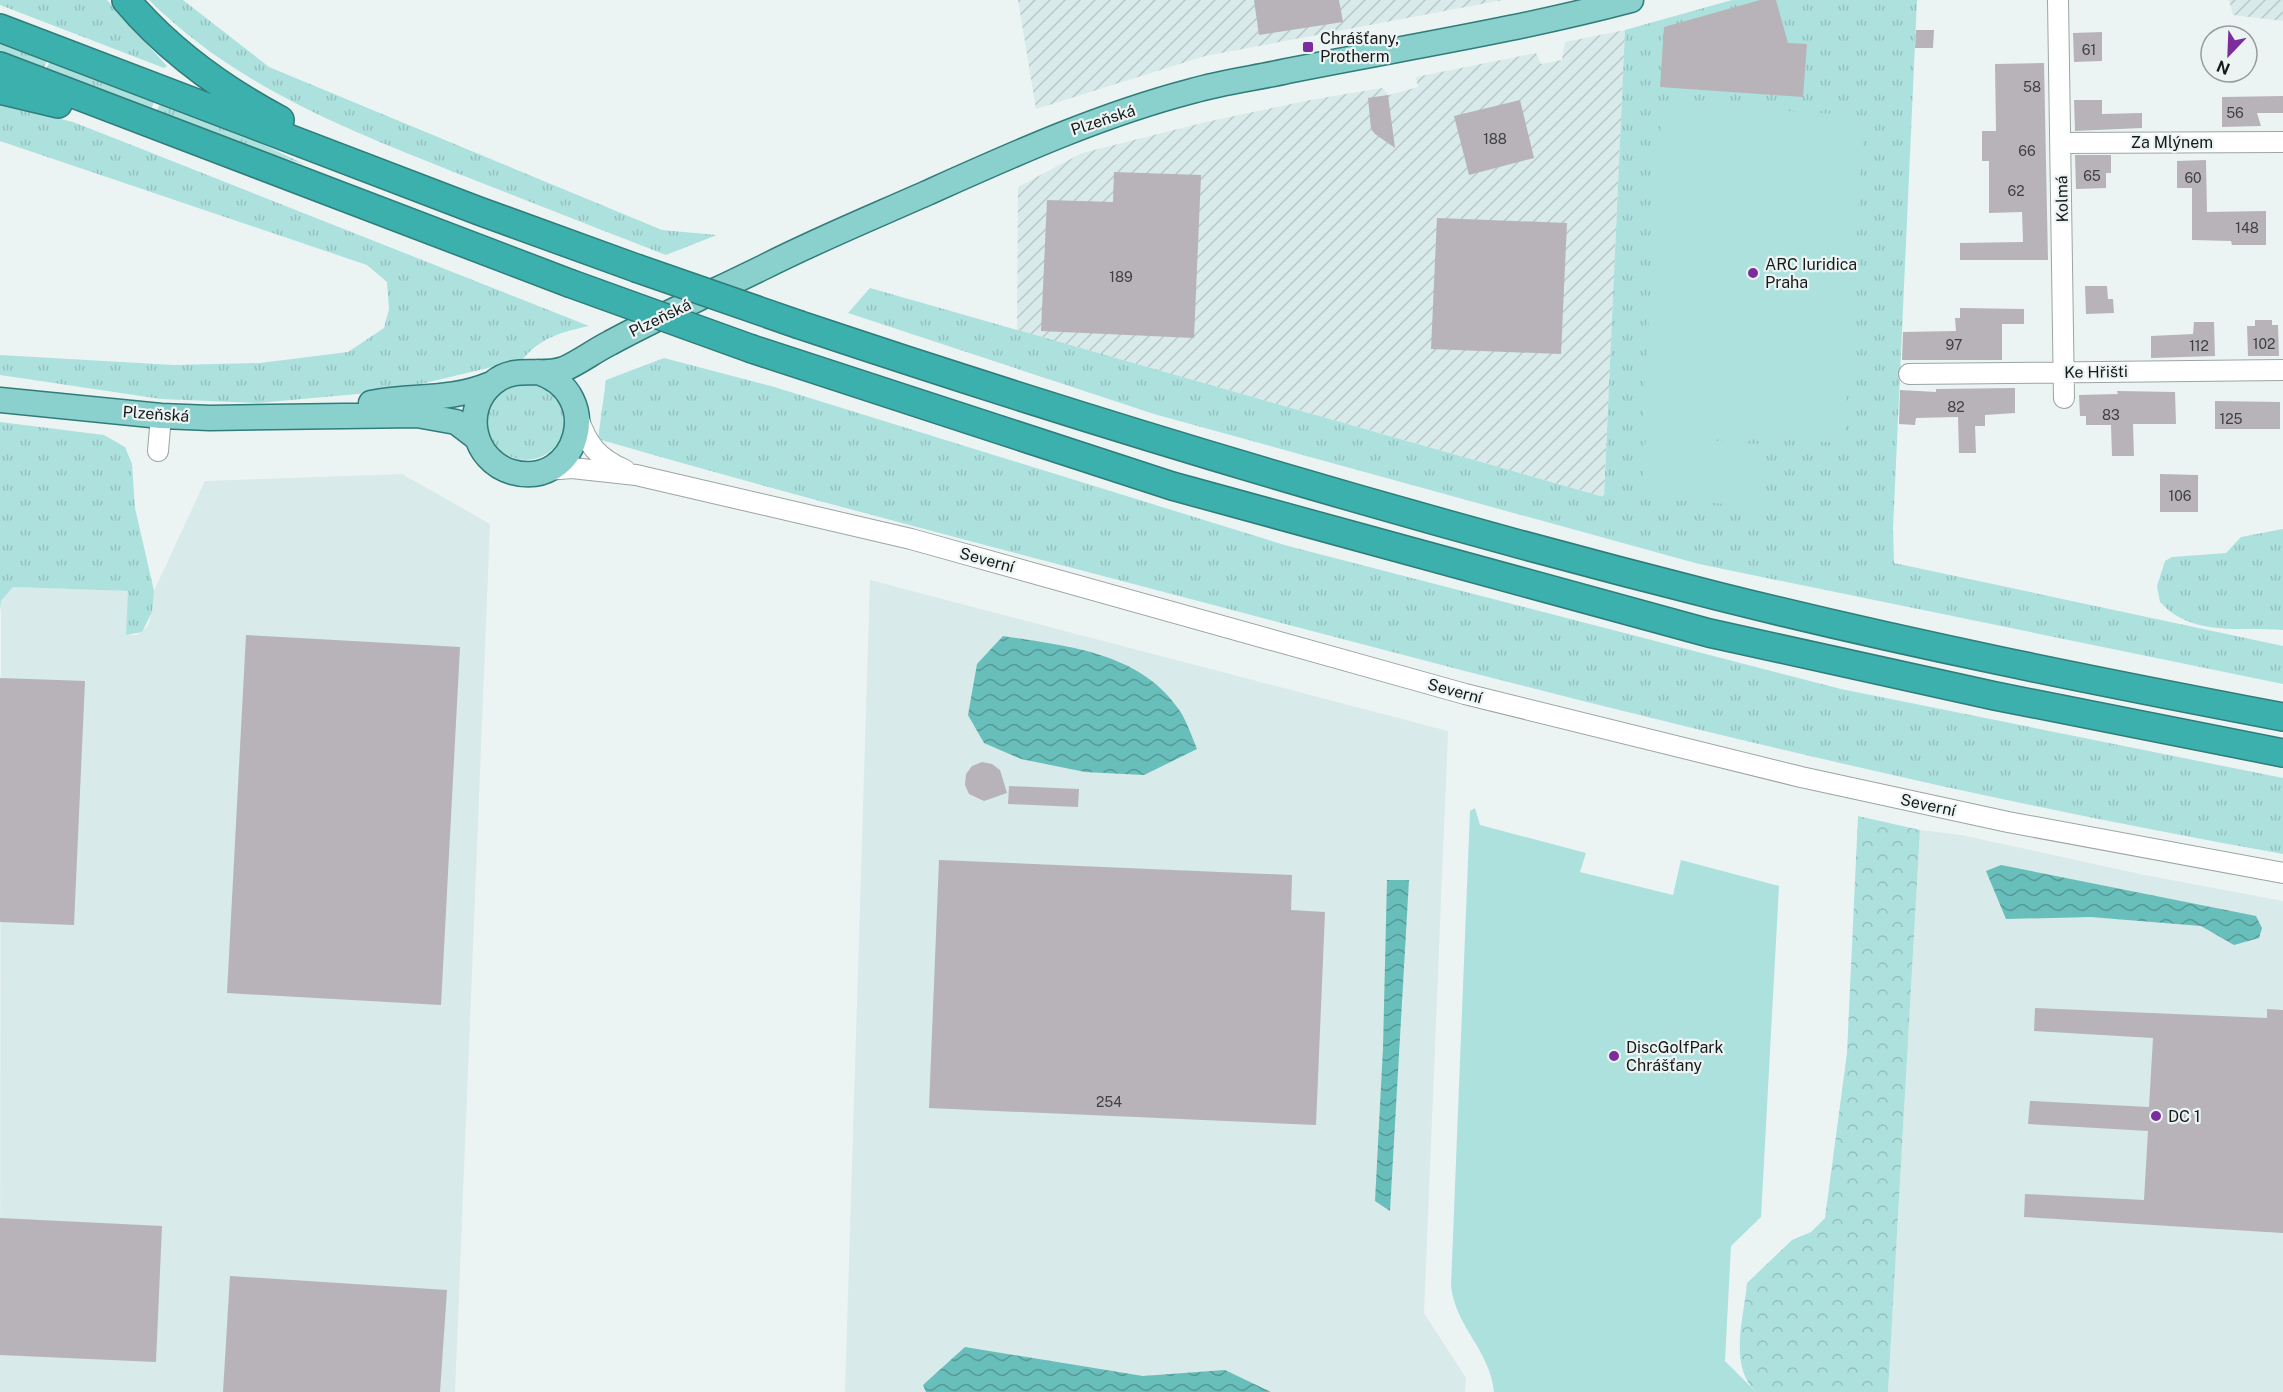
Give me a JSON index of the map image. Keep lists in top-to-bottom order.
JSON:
{
  "streets": {
    "main road": ["Plzeňská"],
    "street": [
      "Za Mlýnem",
      "Kolmá",
      "Ke Hřišti",
      "Severní"
    ]
  },
  "crossings": [
    ["Plzeňská", "Severní"],
    ["Za Mlýnem", "Kolmá"],
    ["Kolmá", "Ke Hřišti"]
  ],
  "places": {
    "transit": ["Chrášťany, Protherm"],
    "other": ["ARC Iuridica Praha", "DiscGolfPark Chrášťany", "DC 1"]
  },
  "house_numbers": [
    "61",
    "58",
    "56",
    "188",
    "66",
    "65",
    "60",
    "62",
    "148",
    "189",
    "102",
    "97",
    "112",
    "82",
    "83",
    "125",
    "106",
    "254"
  ],
  "north": "bottom left"
}
